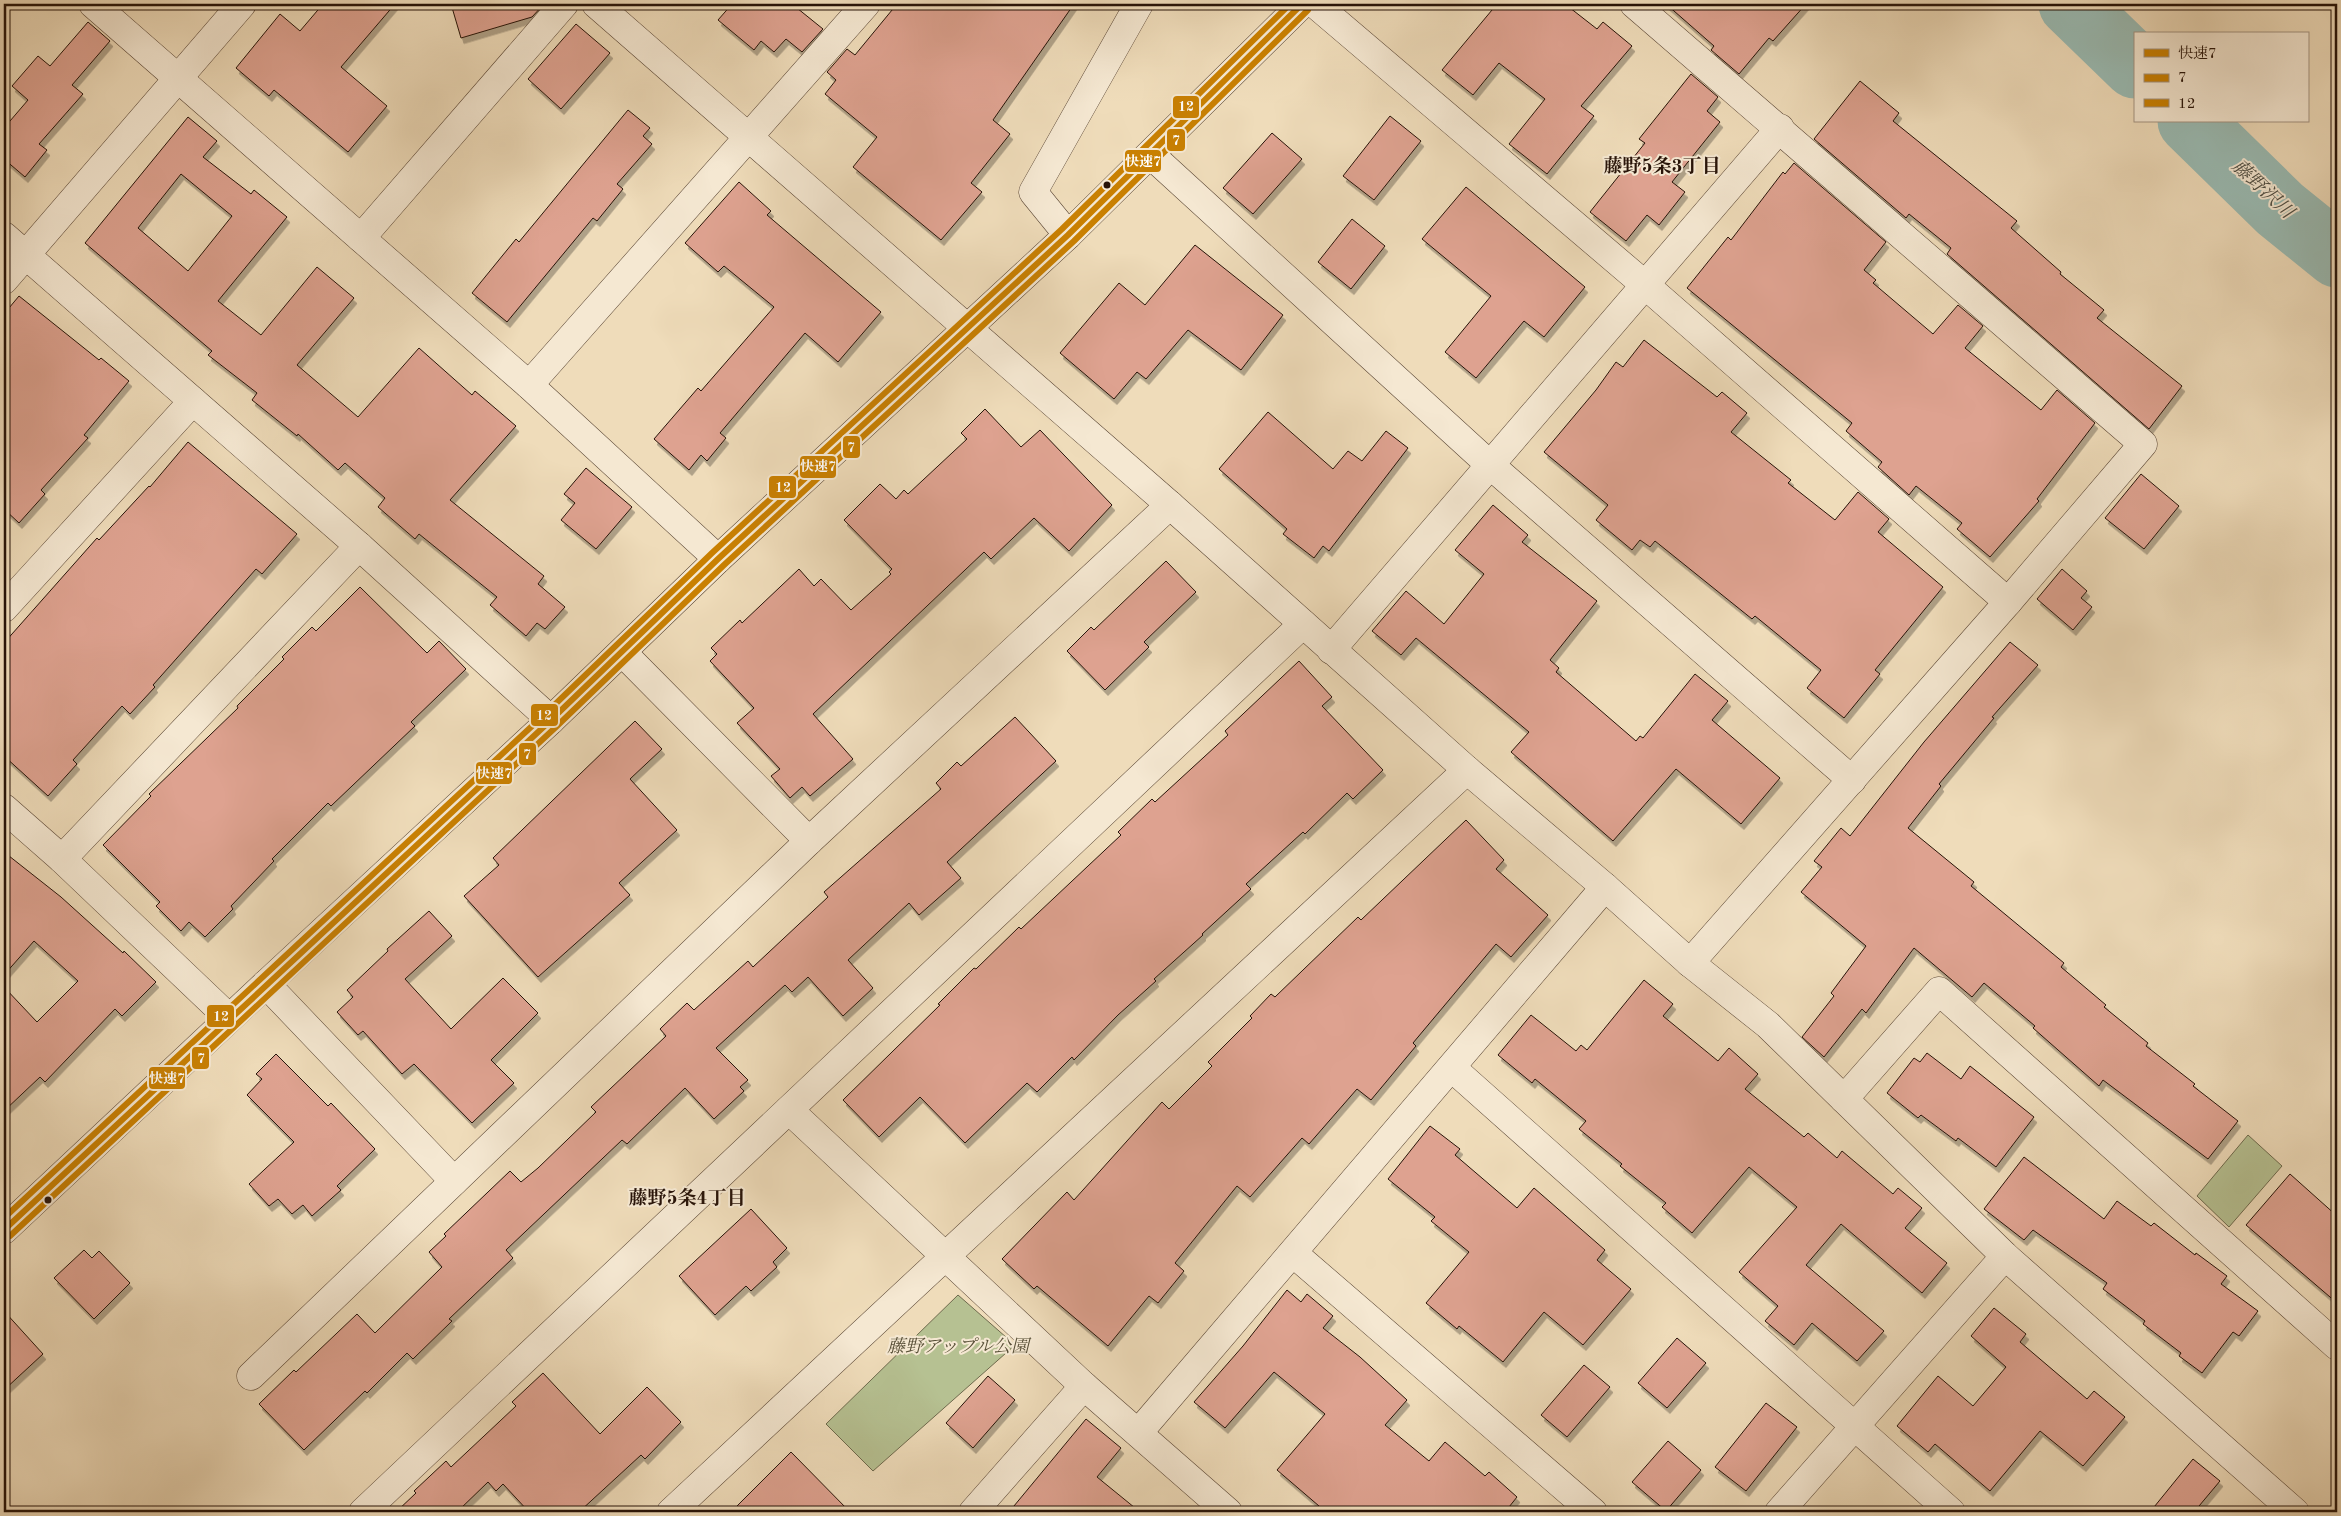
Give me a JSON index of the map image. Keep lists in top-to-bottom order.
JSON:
{
  "districts": ["藤野5条3丁目", "藤野5条4丁目"],
  "water": ["藤野沢川"],
  "parks": ["藤野アップル公園"],
  "lines": ["transit line 快速7", "transit line 12", "transit line 7"],
  "legend": ["快速7", "7", "12"]
}
